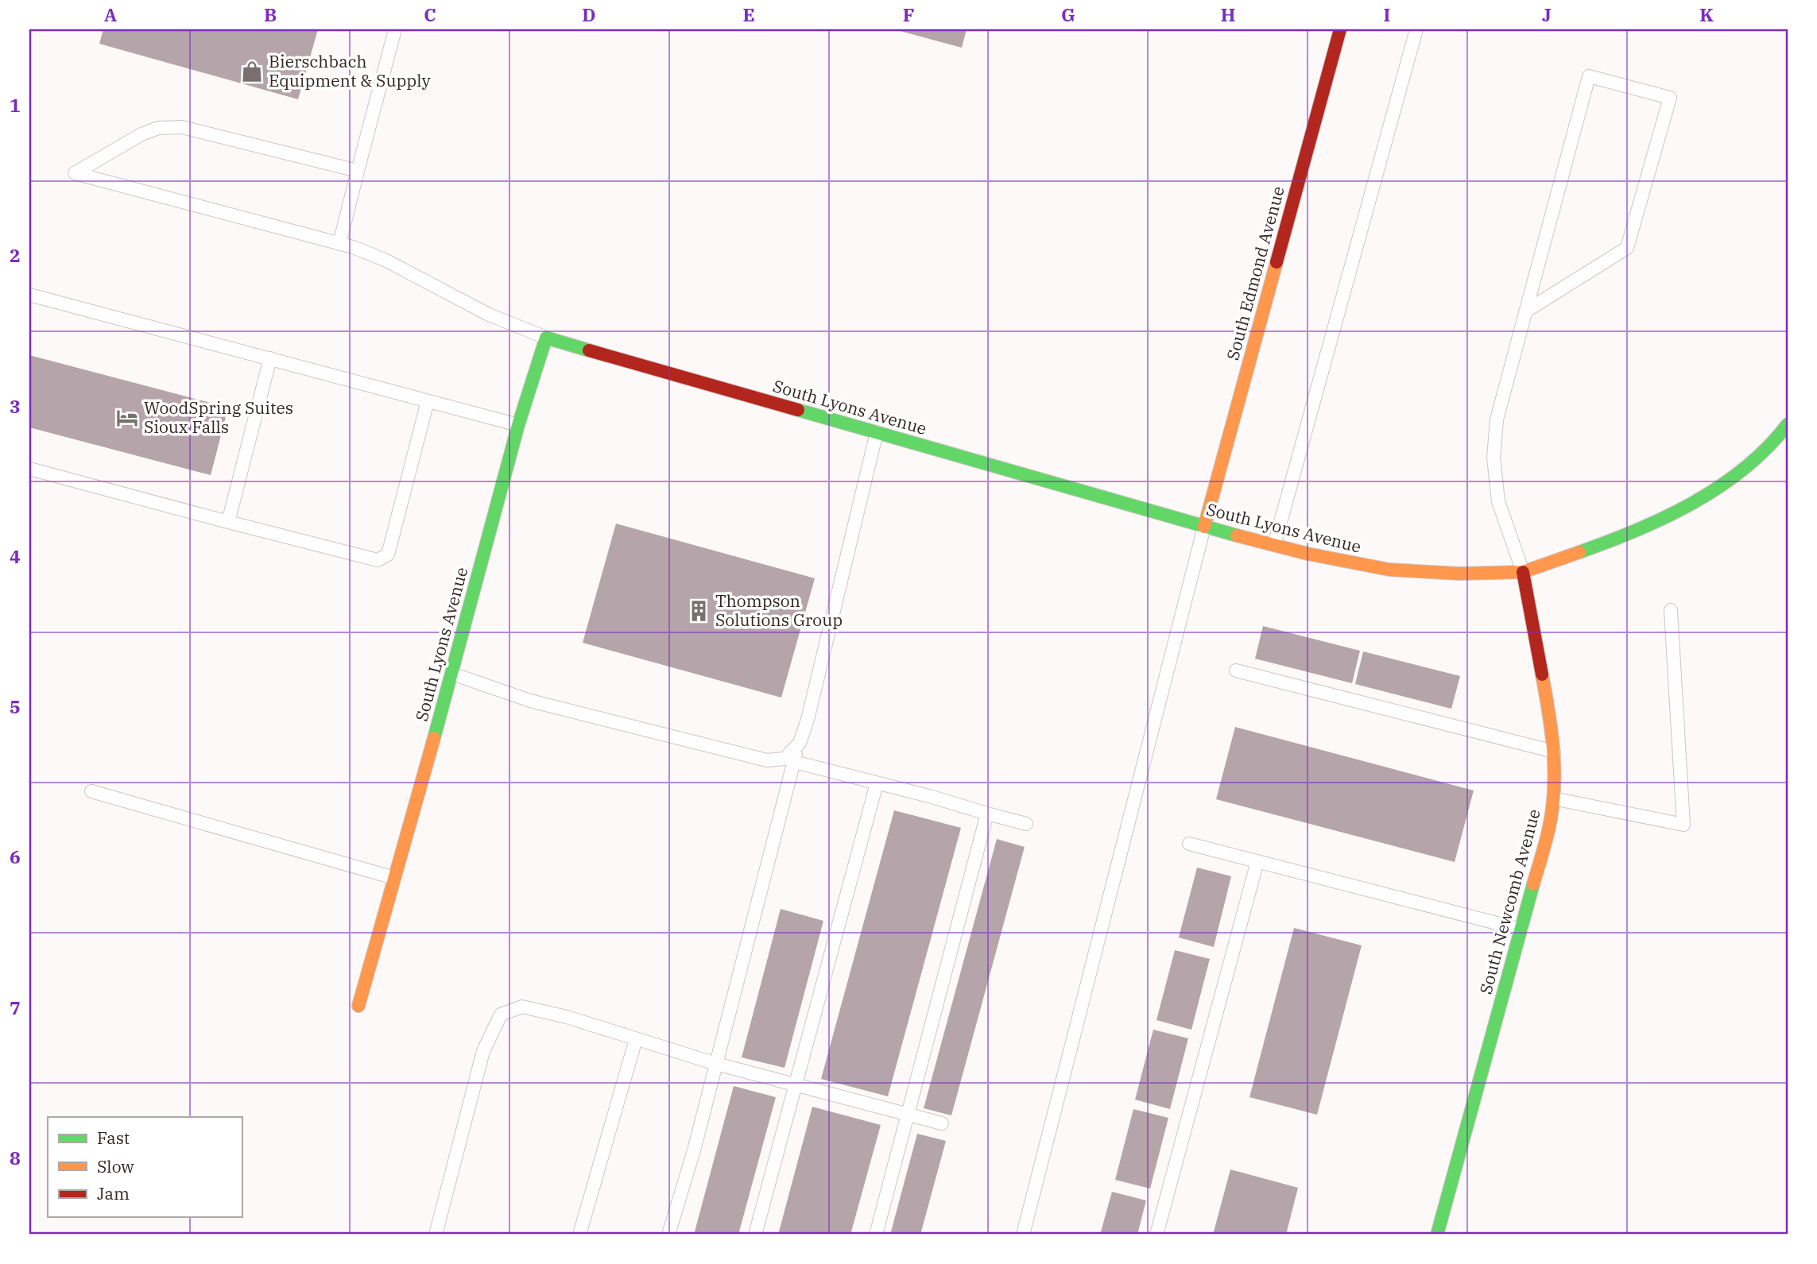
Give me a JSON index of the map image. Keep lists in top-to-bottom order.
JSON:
{
  "streets": {
    "street": ["South Edmond Avenue", "South Lyons Avenue", "South Newcomb Avenue"]
  },
  "crossings": [
    ["South Edmond Avenue", "South Lyons Avenue"],
    ["South Lyons Avenue", "South Newcomb Avenue"]
  ],
  "places": {
    "shop": ["Bierschbach Equipment & Supply"],
    "hotel": ["WoodSpring Suites Sioux Falls"],
    "building": ["Thompson Solutions Group"]
  },
  "legend": ["Fast", "Slow", "Jam"],
  "grid": {
    "columns": [
      "A",
      "B",
      "C",
      "D",
      "E",
      "F",
      "G",
      "H",
      "I",
      "J",
      "K"
    ],
    "rows": [
      "1",
      "2",
      "3",
      "4",
      "5",
      "6",
      "7",
      "8"
    ]
  }
}
